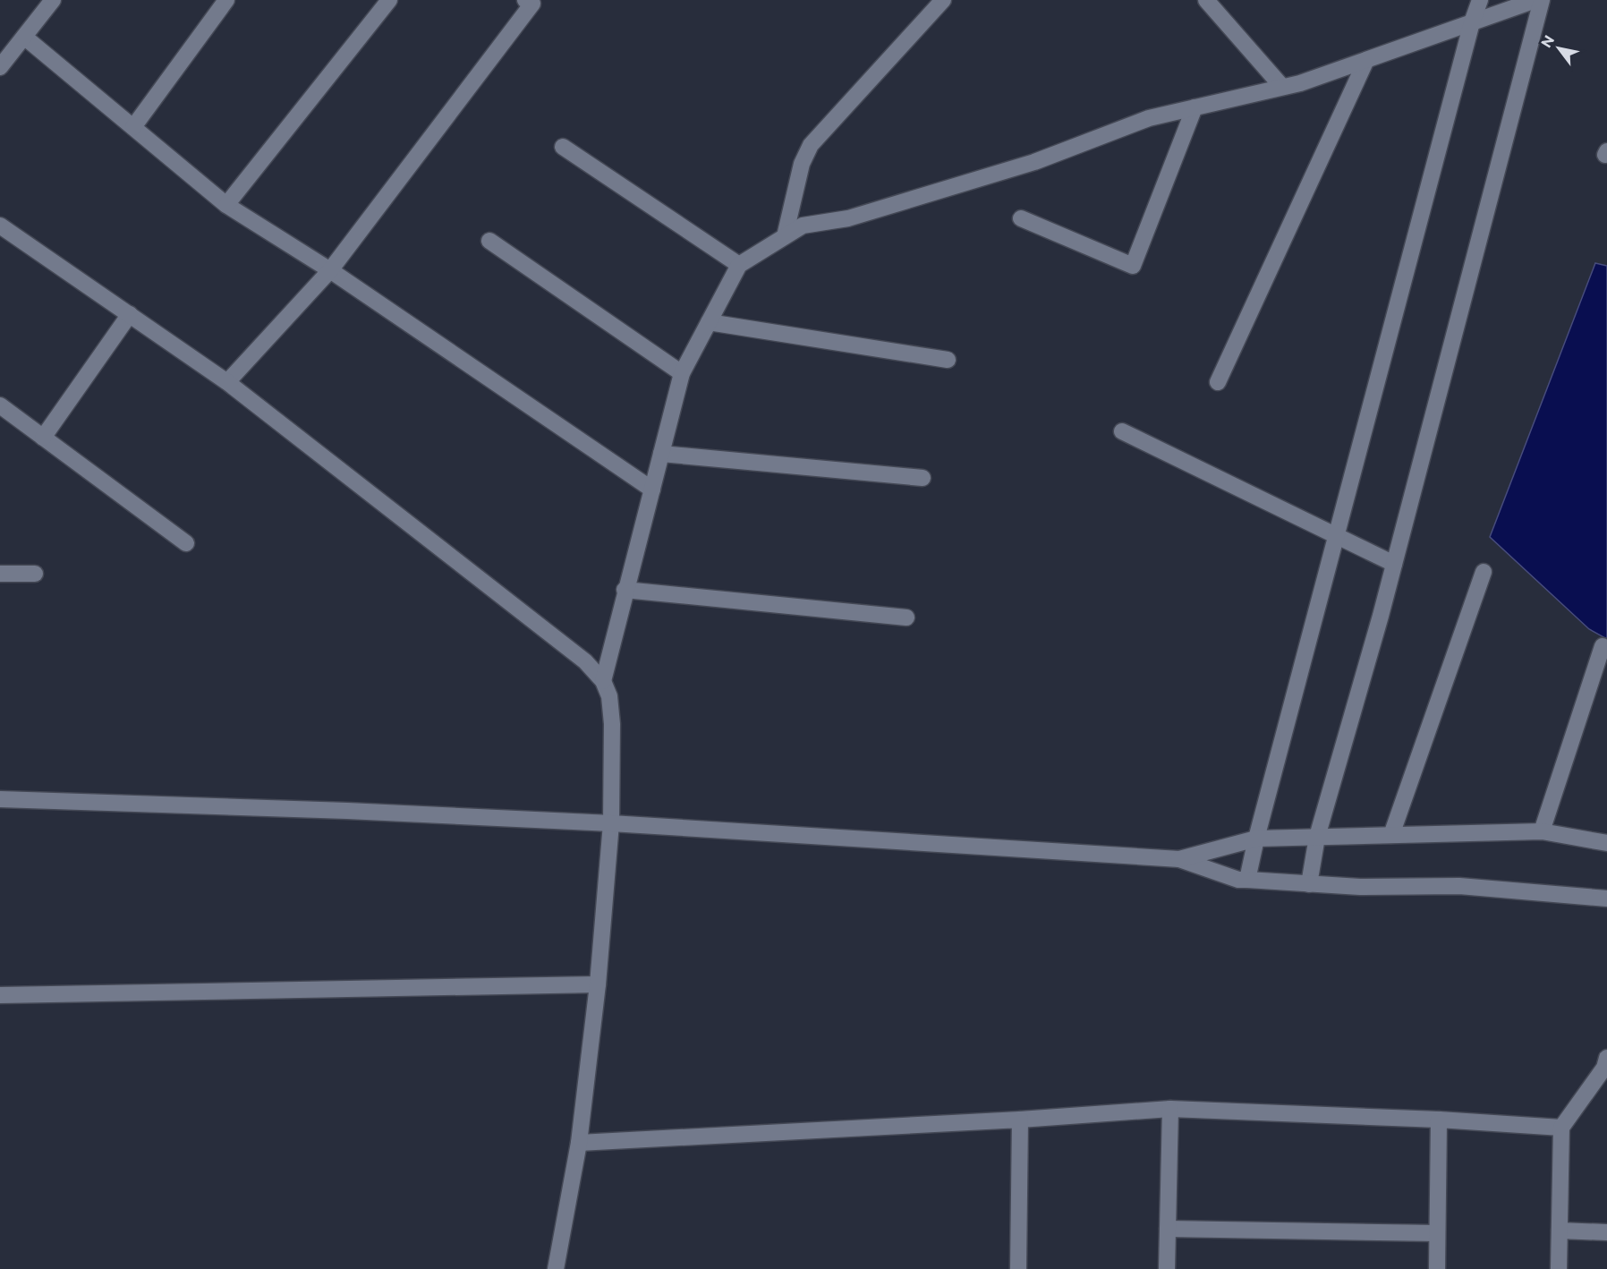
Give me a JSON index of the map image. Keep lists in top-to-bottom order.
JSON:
{
  "north": "top left"
}
